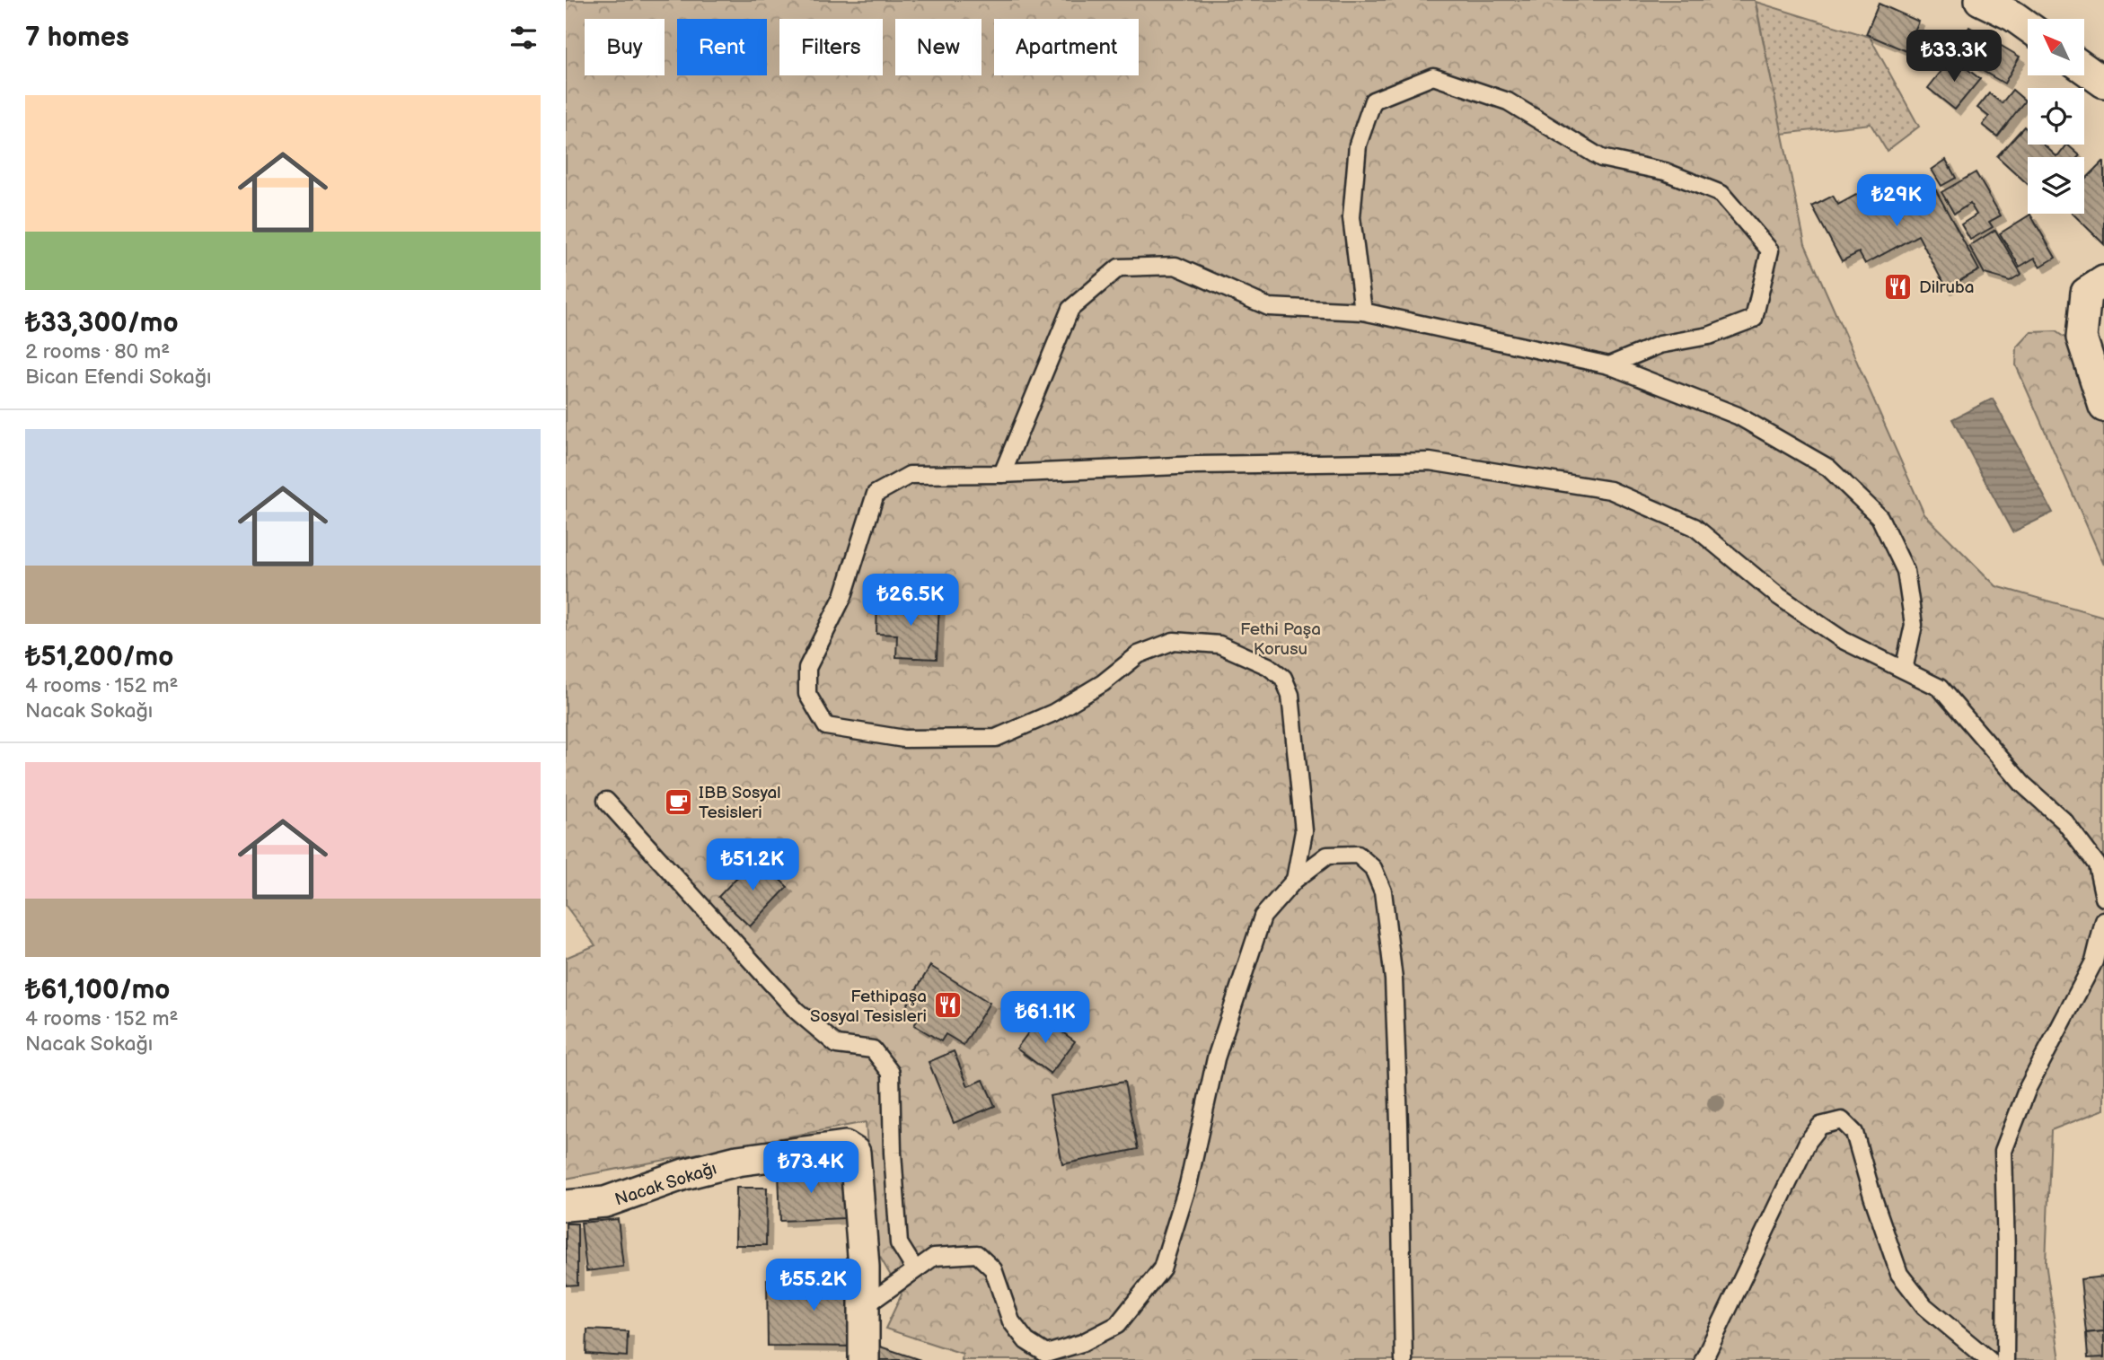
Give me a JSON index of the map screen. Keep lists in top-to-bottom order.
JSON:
{
  "streets": {
    "street": ["Nacak Sokağı"]
  },
  "parks": ["Fethi Paşa Korusu"],
  "places": {
    "restaurant": ["Dilruba", "Fethipaşa Sosyal Tesisleri"],
    "cafe": ["IBB Sosyal Tesisleri"]
  },
  "north": "top left",
  "page": {
    "heading": "7 homes",
    "chip": [
      "Buy",
      "Rent",
      "Filters",
      "New",
      "Apartment"
    ],
    "price": [
      "₺33.3K",
      "₺29K",
      "₺26.5K",
      "₺51.2K",
      "₺61.1K",
      "₺73.4K",
      "₺55.2K"
    ],
    "list": [
      {
        "name": "₺33,300/mo",
        "note": "2 rooms · 80 m² · Bican Efendi Sokağı"
      },
      {
        "name": "₺51,200/mo",
        "note": "4 rooms · 152 m² · Nacak Sokağı"
      },
      {
        "name": "₺61,100/mo",
        "note": "4 rooms · 152 m² · Nacak Sokağı"
      }
    ]
  }
}
